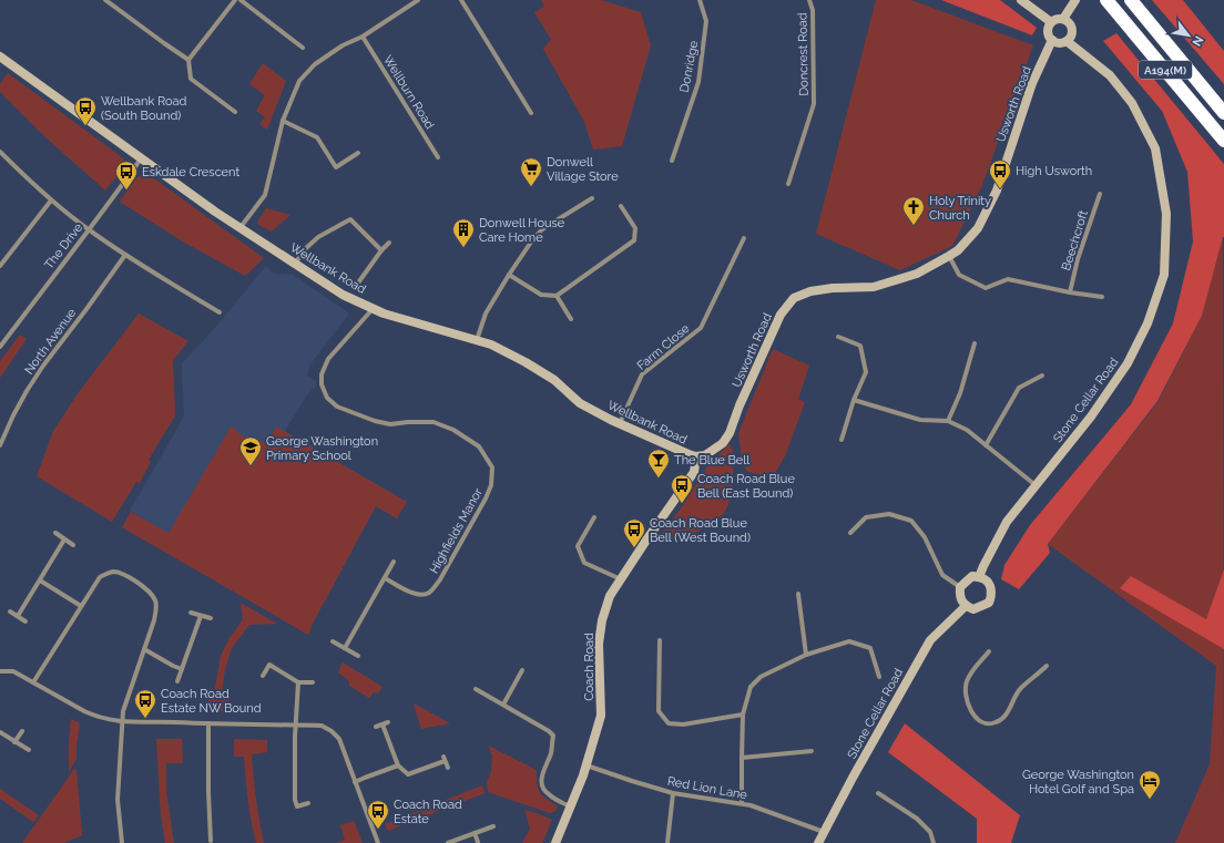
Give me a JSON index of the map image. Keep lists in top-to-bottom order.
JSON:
{
  "streets": {
    "highway": ["A194(M)"],
    "street": [
      "Doncrest Road",
      "Donridge",
      "Wellburn Road",
      "Usworth Road",
      "Beechcroft",
      "The Drive",
      "Wellbank Road",
      "North Avenue",
      "Farm Close",
      "Stone Cellar Road",
      "Highfields Manor",
      "Coach Road",
      "Red Lion Lane"
    ]
  },
  "crossings": [
    ["Usworth Road", "Wellbank Road"],
    ["Usworth Road", "Stone Cellar Road"],
    ["Usworth Road", "Coach Road"],
    ["The Drive", "Wellbank Road"],
    ["Wellbank Road", "Farm Close"],
    ["Wellbank Road", "Highfields Manor"],
    ["Wellbank Road", "Coach Road"],
    ["Stone Cellar Road", "Red Lion Lane"],
    ["Coach Road", "Red Lion Lane"]
  ],
  "places": {
    "bus stop": [
      "Wellbank Road (South Bound)",
      "High Usworth",
      "Eskdale Crescent",
      "Coach Road Blue Bell (East Bound)",
      "Coach Road Blue Bell (West Bound)",
      "Coach Road Estate NW Bound",
      "Coach Road Estate"
    ],
    "supermarket": ["Donwell Village Store"],
    "church": ["Holy Trinity Church"],
    "building": ["Donwell House Care Home"],
    "school or university": ["George Washington Primary School"],
    "bar": ["The Blue Bell"],
    "hotel": ["George Washington Hotel Golf and Spa"]
  },
  "north": "bottom right"
}
